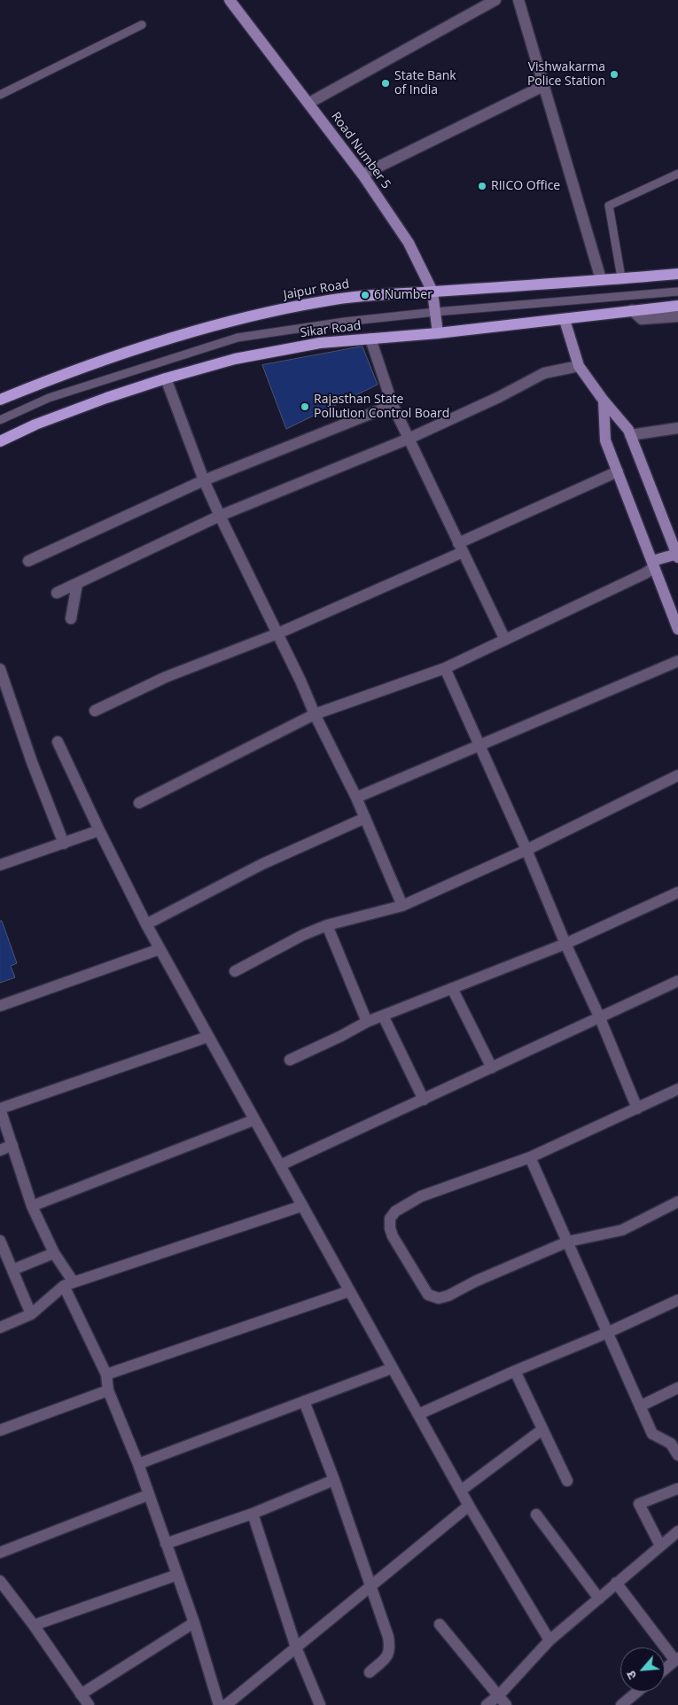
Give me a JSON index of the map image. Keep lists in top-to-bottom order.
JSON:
{
  "streets": {
    "main road": ["Jaipur Road", "Sikar Road"],
    "street": ["Road Number 5"]
  },
  "crossings": [
    ["Road Number 5", "Jaipur Road"],
    ["Road Number 5", "Sikar Road"]
  ],
  "places": [
    "Vishwakarma Police Station",
    "State Bank of India",
    "RIICO Office",
    "6 Number",
    "Rajasthan State Pollution Control Board"
  ],
  "north": "bottom left"
}
